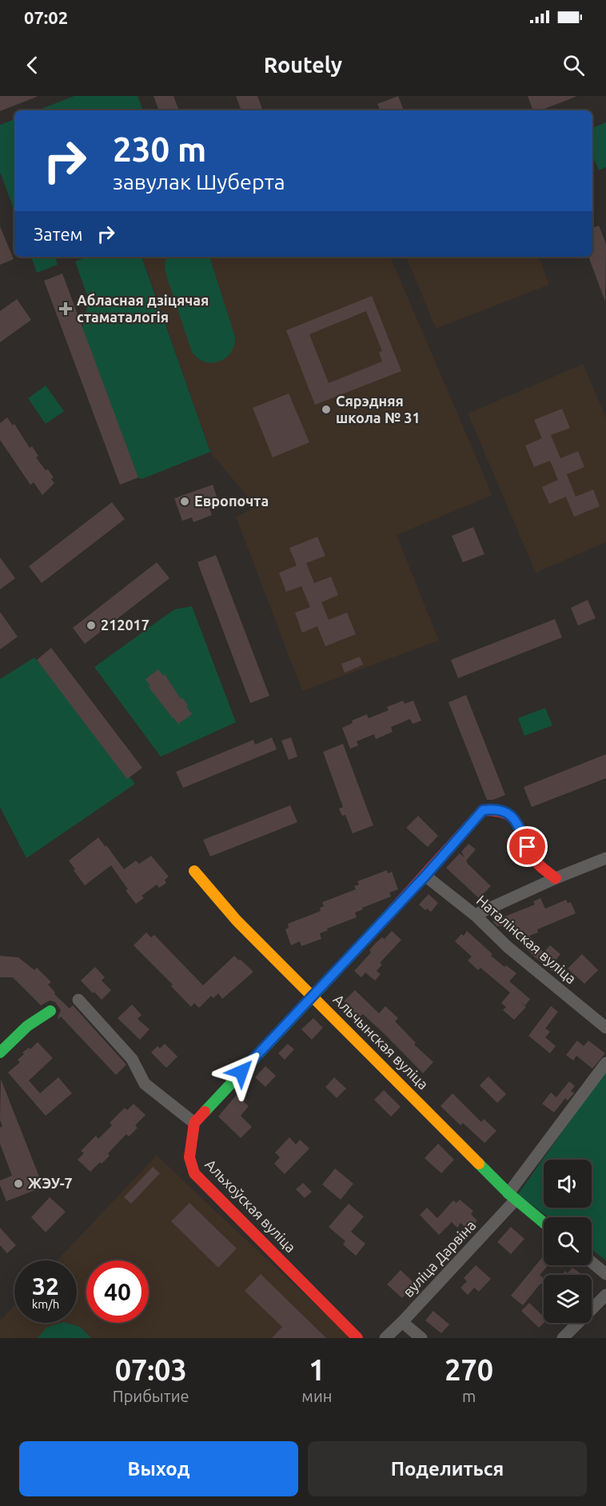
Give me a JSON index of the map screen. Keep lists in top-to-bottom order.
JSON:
{
  "streets": {
    "street": [
      "Наталінская вуліца",
      "Альчынская вуліца",
      "Альхоўская вуліца",
      "вуліца Дарвіна"
    ]
  },
  "crossings": [
    ["Альчынская вуліца", "вуліца Дарвіна"]
  ],
  "places": {
    "health": ["Абласная дзіцячая стаматалогія"],
    "other": [
      "Сярэдняя школа № 31",
      "Европочта",
      "212017",
      "ЖЭУ-7"
    ]
  },
  "page": {
    "status": "07:02",
    "header": "Routely",
    "turn": ["230 m", "завулак Шуберта"],
    "then": "Затем",
    "speed": "32 km/h",
    "limit": "40",
    "eta": [
      "07:03",
      "Прибытие",
      "1",
      "мин",
      "270",
      "m"
    ],
    "buttons": ["Выход", "Поделиться"]
  }
}
